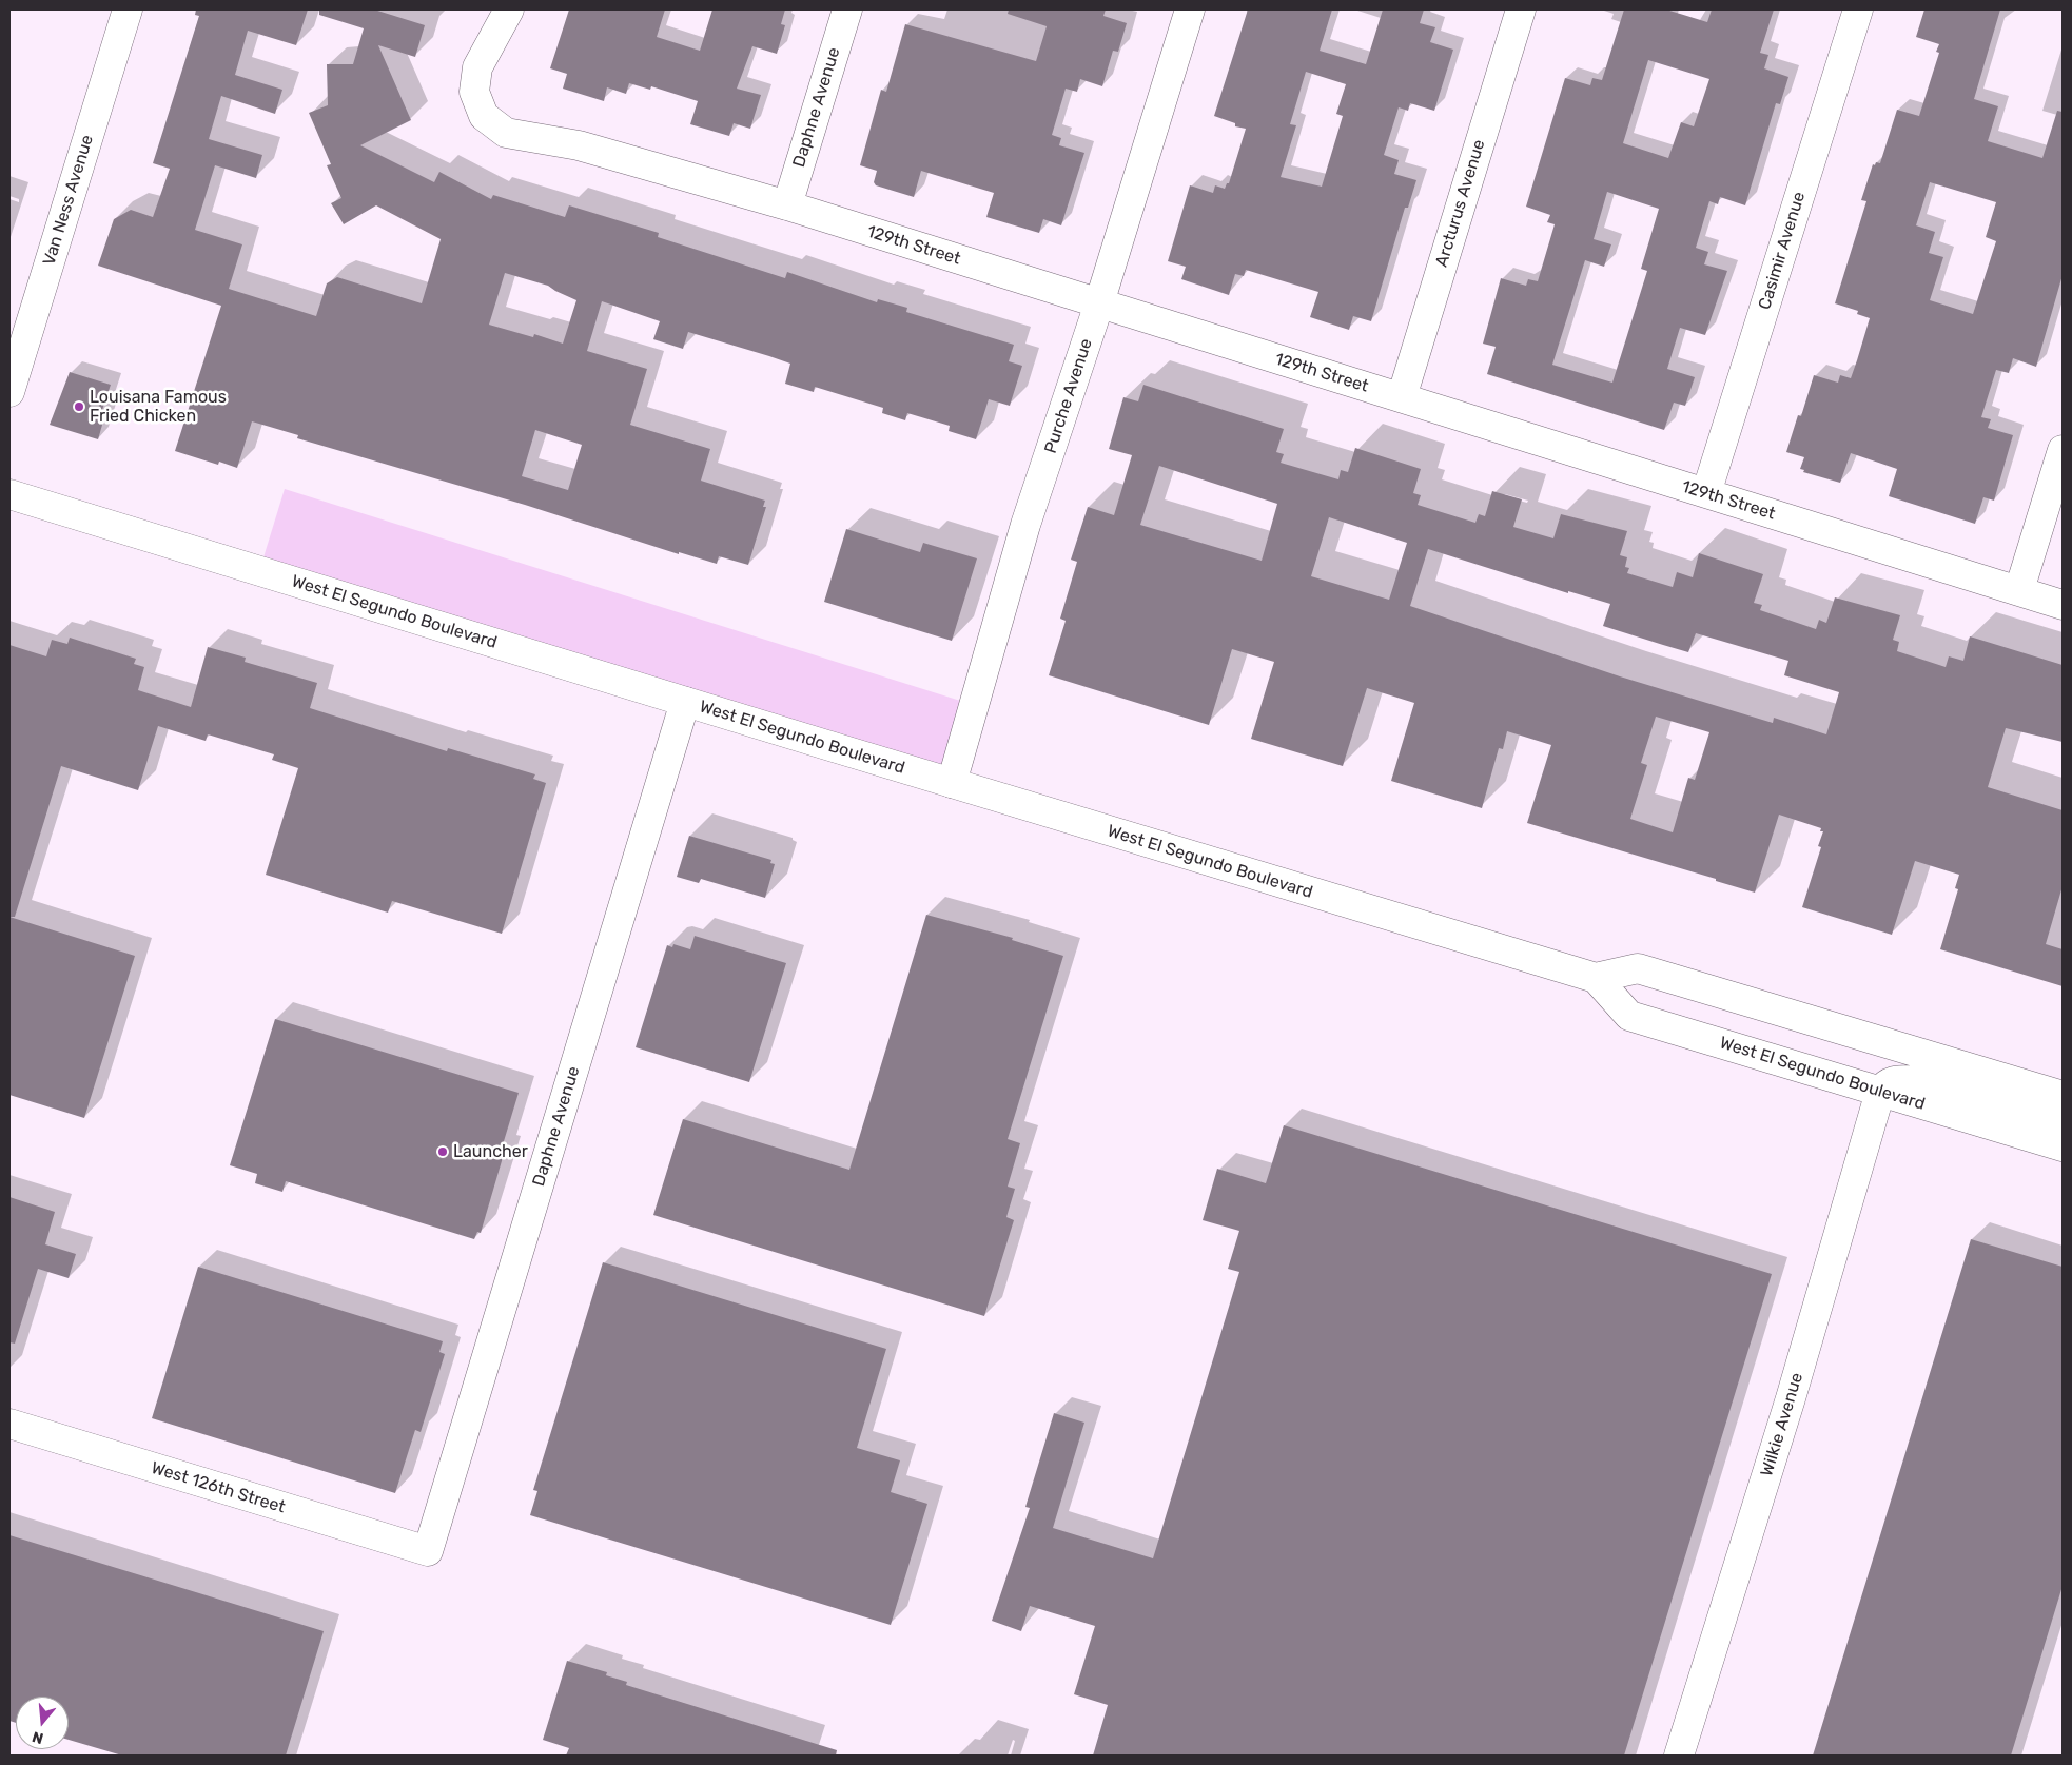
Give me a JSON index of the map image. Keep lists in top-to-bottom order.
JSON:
{
  "streets": {
    "street": [
      "Daphne Avenue",
      "Van Ness Avenue",
      "Arcturus Avenue",
      "129th Street",
      "Casimir Avenue",
      "Purche Avenue",
      "West El Segundo Boulevard",
      "Wilkie Avenue",
      "West 126th Street"
    ]
  },
  "crossings": [
    ["Daphne Avenue", "129th Street"],
    ["Daphne Avenue", "West El Segundo Boulevard"],
    ["Daphne Avenue", "West 126th Street"],
    ["Arcturus Avenue", "129th Street"],
    ["129th Street", "Casimir Avenue"],
    ["129th Street", "Purche Avenue"],
    ["Purche Avenue", "West El Segundo Boulevard"],
    ["West El Segundo Boulevard", "Wilkie Avenue"]
  ],
  "places": ["Louisana Famous Fried Chicken", "Launcher"],
  "north": "bottom"
}
